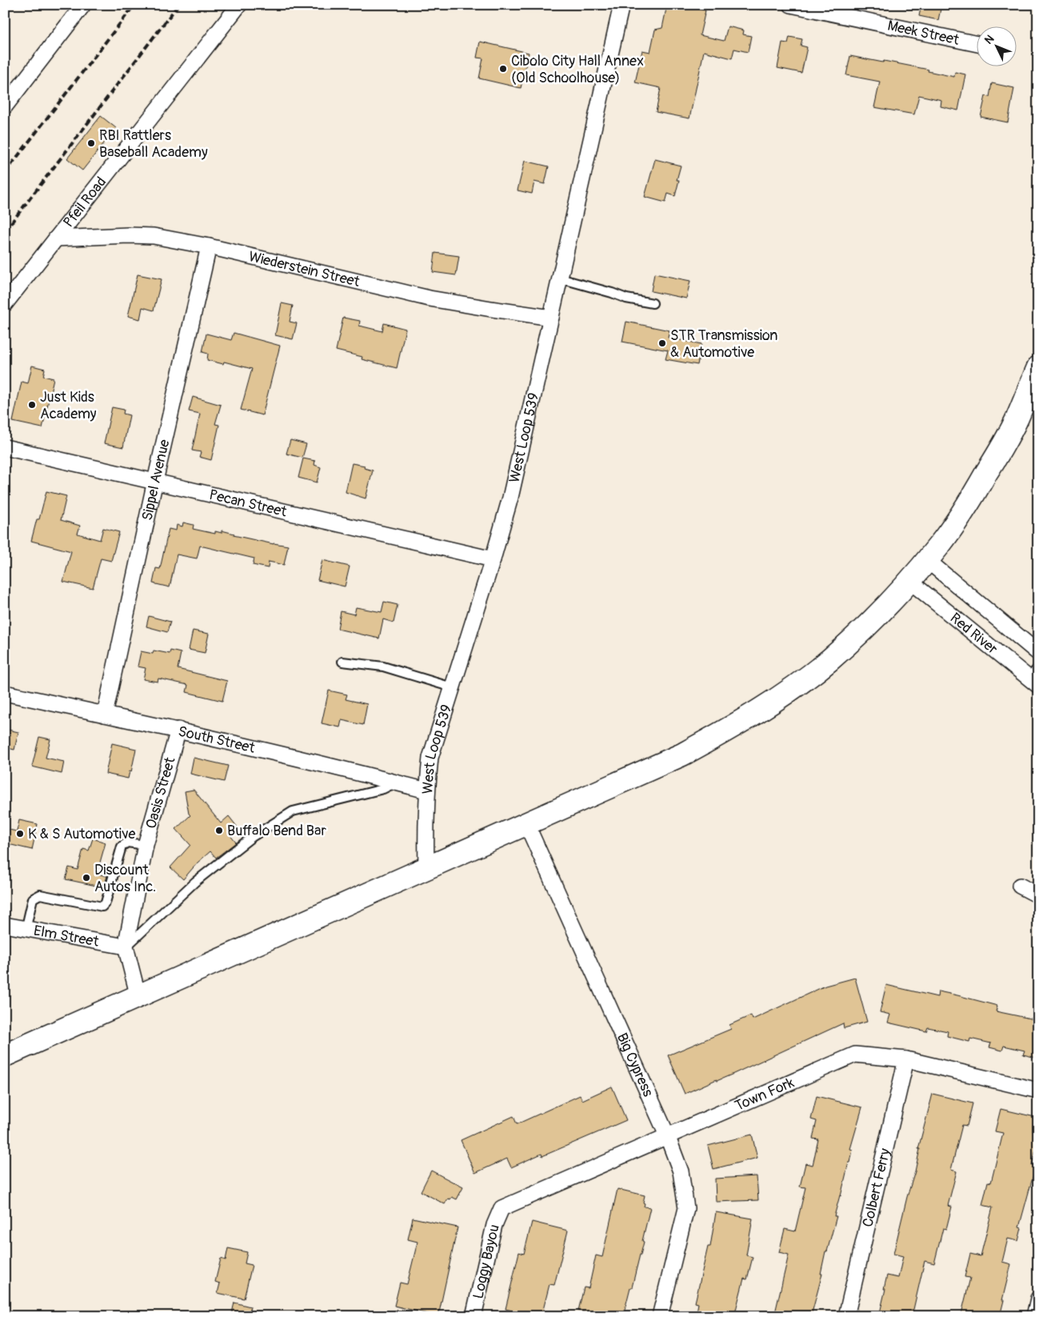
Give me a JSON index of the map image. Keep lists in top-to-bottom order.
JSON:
{
  "streets": {
    "street": [
      "Meek Street",
      "Pfeil Road",
      "Wiederstein Street",
      "West Loop 539",
      "Sippel Avenue",
      "Pecan Street",
      "Red River",
      "South Street",
      "Oasis Street",
      "Elm Street",
      "Big Cypress",
      "Town Fork",
      "Colbert Ferry",
      "Loggy Bayou"
    ]
  },
  "crossings": [
    ["Pfeil Road", "Wiederstein Street"],
    ["Wiederstein Street", "West Loop 539"],
    ["Wiederstein Street", "Sippel Avenue"],
    ["West Loop 539", "Pecan Street"],
    ["West Loop 539", "South Street"],
    ["Sippel Avenue", "Pecan Street"],
    ["Sippel Avenue", "South Street"],
    ["South Street", "Oasis Street"],
    ["Oasis Street", "Elm Street"],
    ["Big Cypress", "Town Fork"],
    ["Town Fork", "Colbert Ferry"],
    ["Town Fork", "Loggy Bayou"]
  ],
  "places": [
    "Cibolo City Hall Annex (Old Schoolhouse)",
    "RBI Rattlers Baseball Academy",
    "STR Transmission & Automotive",
    "Just Kids Academy",
    "Buffalo Bend Bar",
    "K & S Automotive",
    "Discount Autos Inc."
  ],
  "north": "top left"
}
